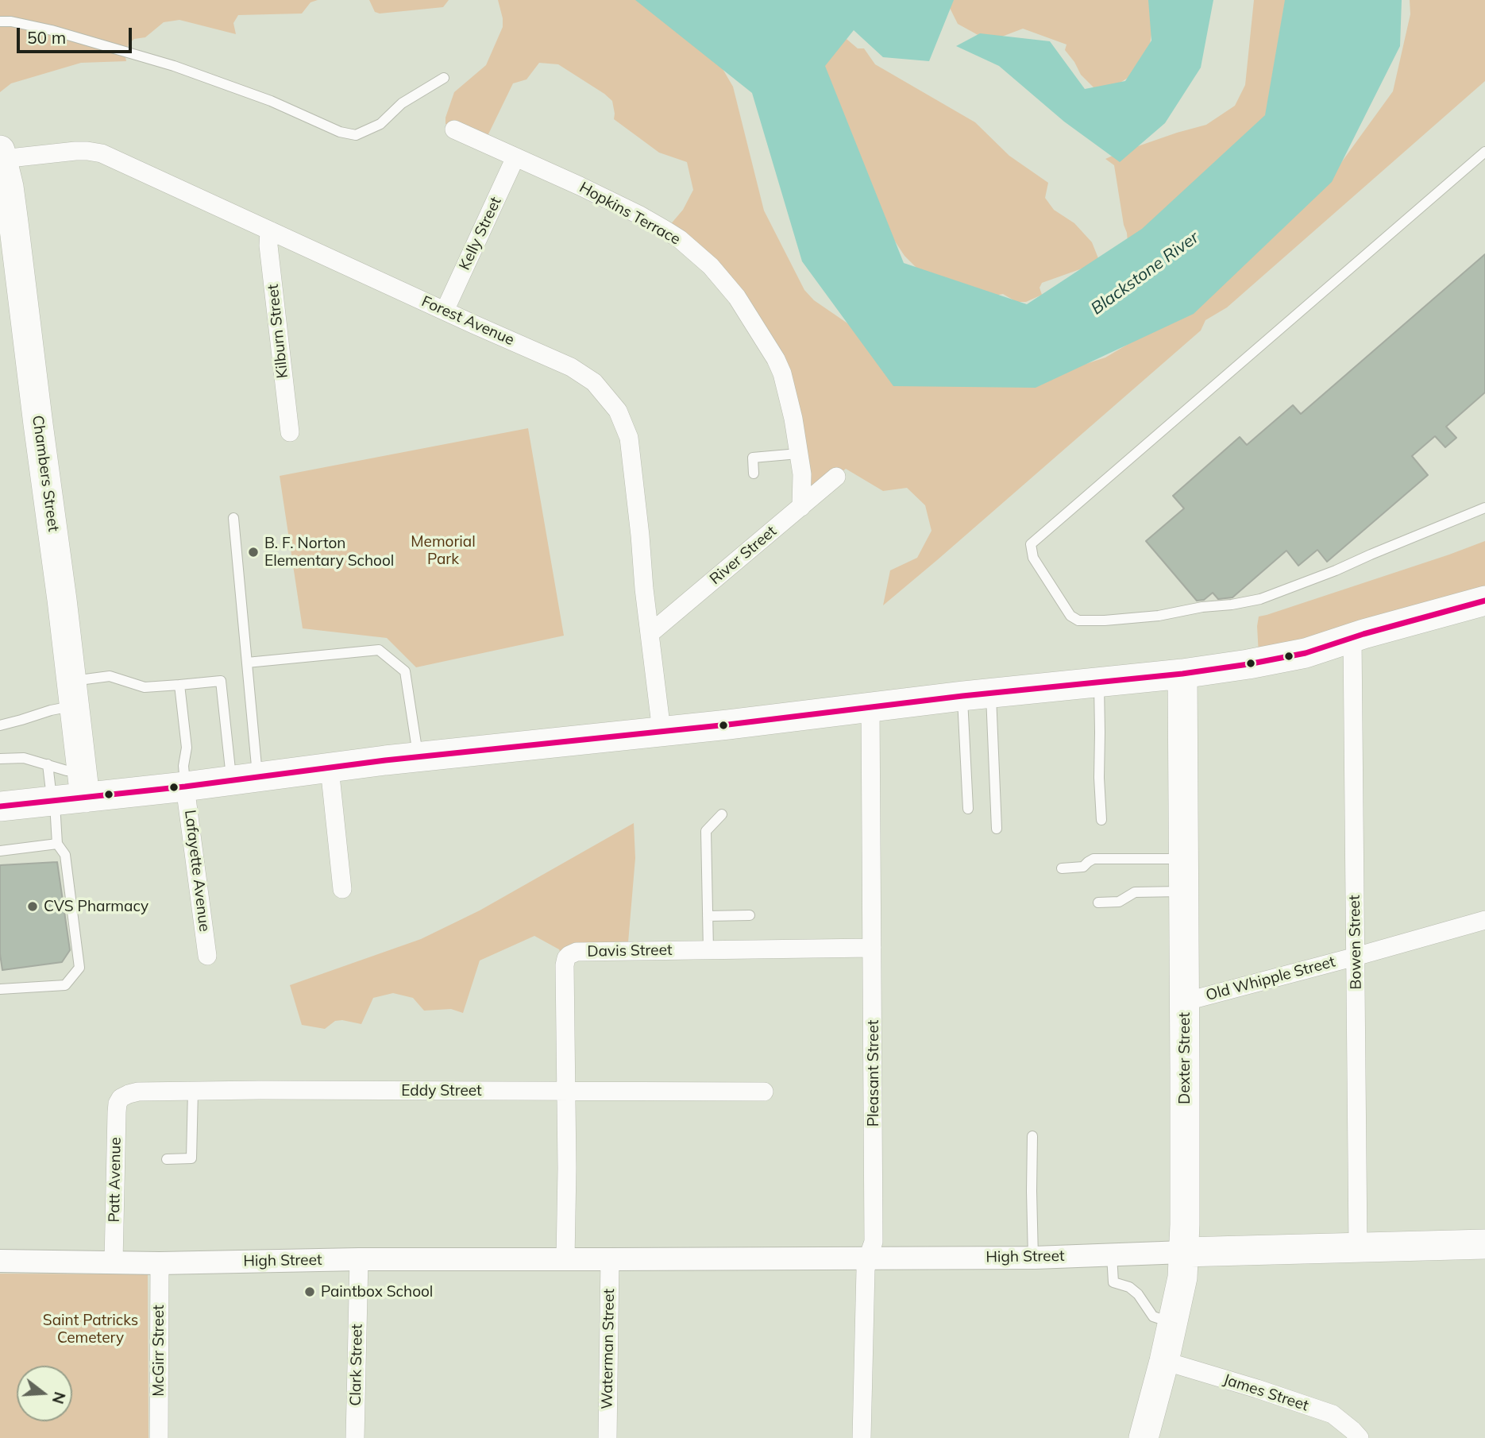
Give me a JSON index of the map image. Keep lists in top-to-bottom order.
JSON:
{
  "streets": {
    "main road": ["Chambers Street", "Dexter Street", "High Street"],
    "street": [
      "Hopkins Terrace",
      "Kelly Street",
      "Forest Avenue",
      "Kilburn Street",
      "River Street",
      "Lafayette Avenue",
      "Bowen Street",
      "Davis Street",
      "Old Whipple Street",
      "Pleasant Street",
      "Eddy Street",
      "Patt Avenue",
      "Waterman Street",
      "McGirr Street",
      "Clark Street",
      "James Street"
    ]
  },
  "crossings": [
    ["Hopkins Terrace", "Kelly Street"],
    ["Hopkins Terrace", "River Street"],
    ["Kelly Street", "Forest Avenue"],
    ["Forest Avenue", "Kilburn Street"],
    ["Forest Avenue", "Chambers Street"],
    ["Forest Avenue", "River Street"],
    ["Bowen Street", "Old Whipple Street"],
    ["Bowen Street", "High Street"],
    ["Davis Street", "Pleasant Street"],
    ["Davis Street", "Eddy Street"],
    ["Davis Street", "High Street"],
    ["Old Whipple Street", "Dexter Street"],
    ["Dexter Street", "High Street"],
    ["Dexter Street", "James Street"],
    ["Pleasant Street", "High Street"],
    ["Eddy Street", "Patt Avenue"],
    ["Patt Avenue", "High Street"],
    ["High Street", "Waterman Street"],
    ["High Street", "McGirr Street"],
    ["High Street", "Clark Street"]
  ],
  "water": ["Blackstone River"],
  "parks": ["Memorial Park", "Saint Patricks Cemetery"],
  "places": ["B. F. Norton Elementary School", "CVS Pharmacy", "Paintbox School"],
  "scale_bar": "50 m",
  "north": "right"
}
